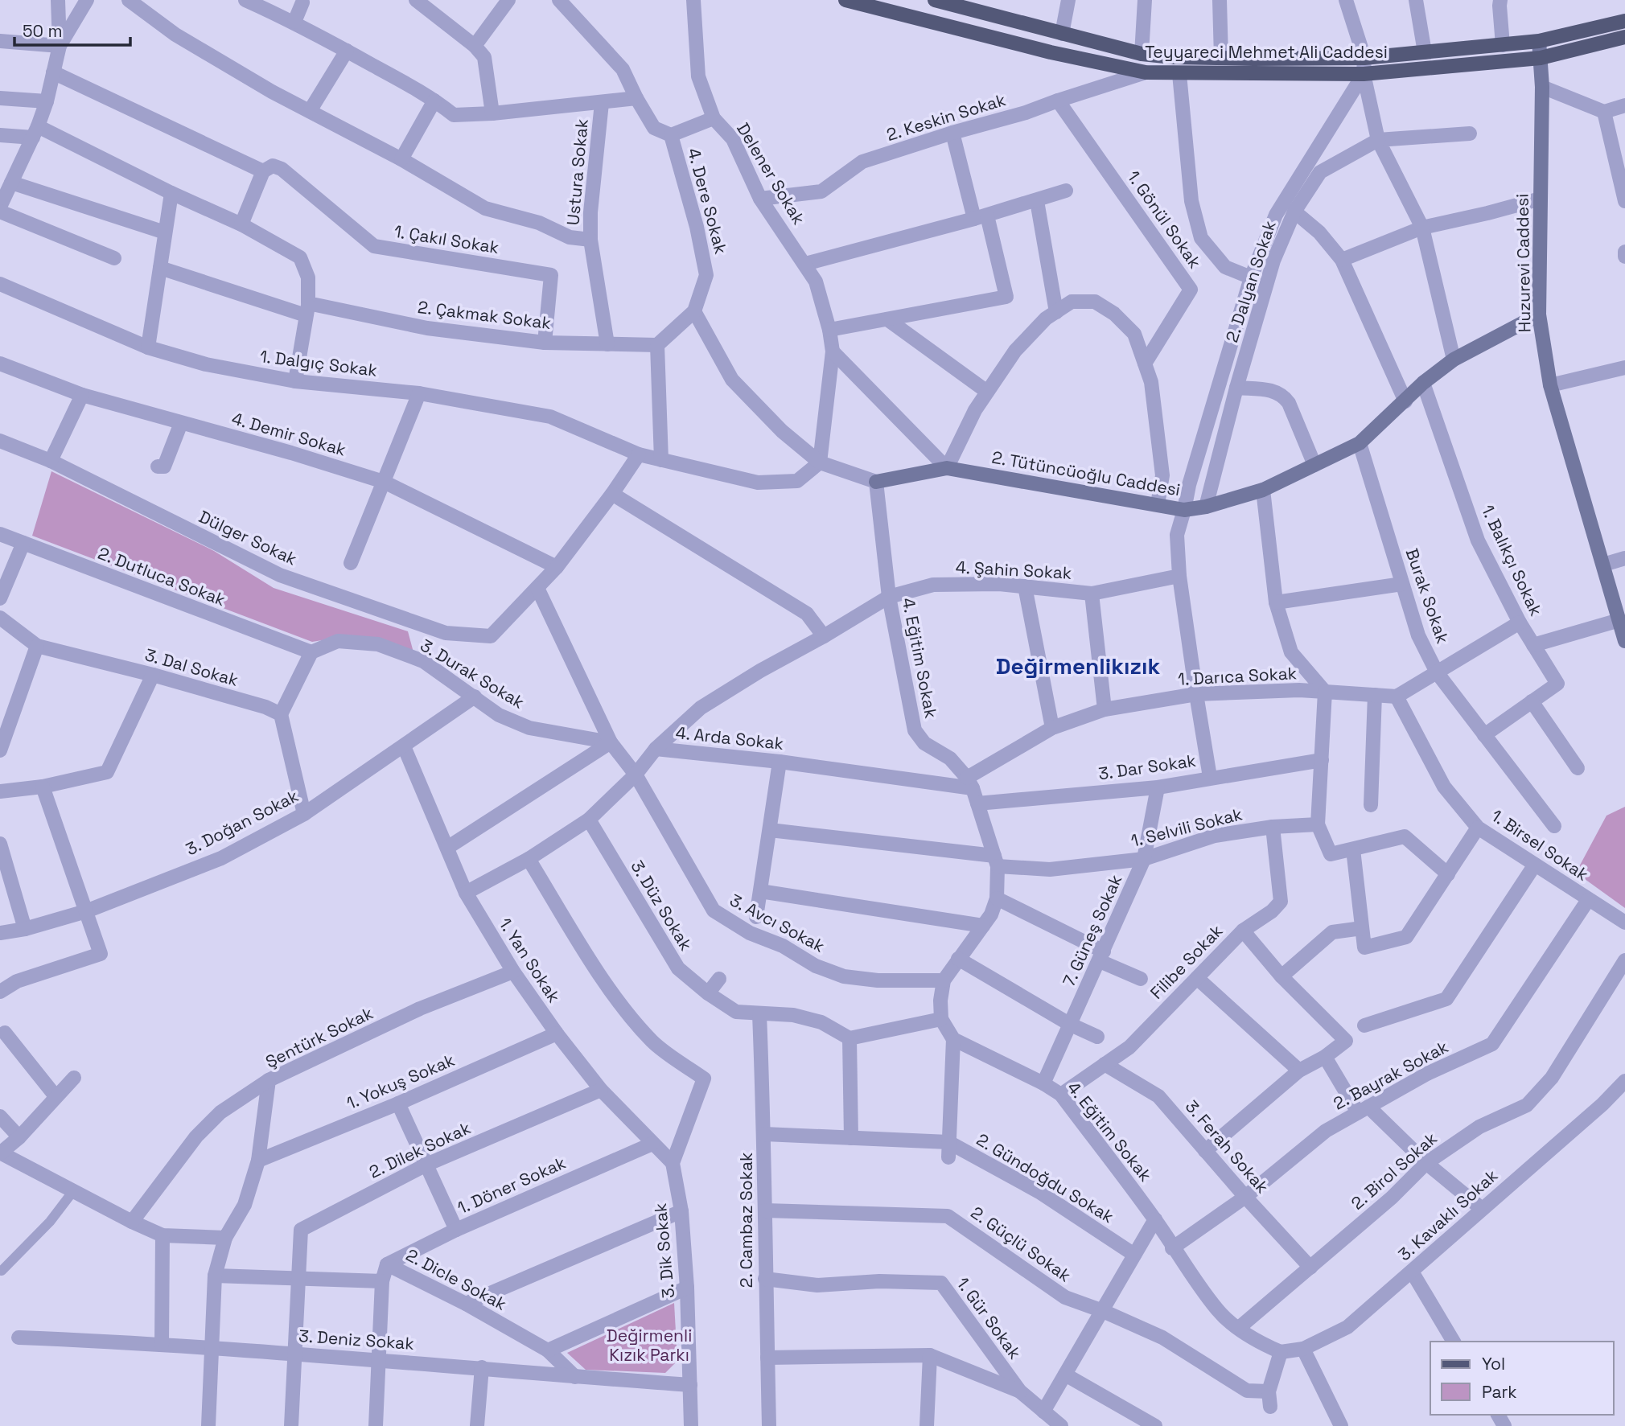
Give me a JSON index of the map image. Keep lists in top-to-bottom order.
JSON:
{
  "streets": {
    "main road": ["Teyyareci Mehmet Ali Caddesi"],
    "street": [
      "2. Keskin Sokak",
      "Ustura Sokak",
      "Delener Sokak",
      "4. Dere Sokak",
      "1. Gönül Sokak",
      "1. Çakıl Sokak",
      "Huzurevi Caddesi",
      "2. Dalyan Sokak",
      "2. Çakmak Sokak",
      "1. Dalgıç Sokak",
      "4. Demir Sokak",
      "2. Tütüncüoğlu Caddesi",
      "Dülger Sokak",
      "1. Balıkçı Sokak",
      "4. Şahin Sokak",
      "2. Dutluca Sokak",
      "Burak Sokak",
      "4. Eğitim Sokak",
      "3. Dal Sokak",
      "3. Durak Sokak",
      "1. Darıca Sokak",
      "4. Arda Sokak",
      "3. Dar Sokak",
      "3. Doğan Sokak",
      "1. Selvili Sokak",
      "1. Birsel Sokak",
      "3. Düz Sokak",
      "3. Avcı Sokak",
      "7. Güneş Sokak",
      "1. Yan Sokak",
      "Filibe Sokak",
      "Şentürk Sokak",
      "2. Bayrak Sokak",
      "1. Yokuş Sokak",
      "3. Ferah Sokak",
      "2. Dilek Sokak",
      "2. Birol Sokak",
      "2. Gündoğdu Sokak",
      "1. Döner Sokak",
      "3. Kavaklı Sokak",
      "2. Cambaz Sokak",
      "2. Güçlü Sokak",
      "3. Dik Sokak",
      "2. Dicle Sokak",
      "1. Gür Sokak",
      "3. Deniz Sokak"
    ]
  },
  "crossings": [
    ["Teyyareci Mehmet Ali Caddesi", "2. Keskin Sokak"],
    ["Teyyareci Mehmet Ali Caddesi", "Huzurevi Caddesi"],
    ["Teyyareci Mehmet Ali Caddesi", "2. Dalyan Sokak"],
    ["2. Keskin Sokak", "Delener Sokak"],
    ["2. Keskin Sokak", "1. Gönül Sokak"],
    ["Delener Sokak", "1. Dalgıç Sokak"],
    ["4. Dere Sokak", "2. Çakmak Sokak"],
    ["1. Çakıl Sokak", "2. Çakmak Sokak"],
    ["Huzurevi Caddesi", "2. Tütüncüoğlu Caddesi"],
    ["2. Dalyan Sokak", "2. Tütüncüoğlu Caddesi"],
    ["2. Tütüncüoğlu Caddesi", "1. Balıkçı Sokak"],
    ["2. Tütüncüoğlu Caddesi", "Burak Sokak"],
    ["2. Tütüncüoğlu Caddesi", "4. Eğitim Sokak"],
    ["4. Şahin Sokak", "4. Eğitim Sokak"],
    ["4. Şahin Sokak", "4. Arda Sokak"],
    ["2. Dutluca Sokak", "3. Durak Sokak"],
    ["4. Eğitim Sokak", "1. Darıca Sokak"],
    ["4. Eğitim Sokak", "4. Arda Sokak"],
    ["4. Eğitim Sokak", "3. Dar Sokak"],
    ["4. Eğitim Sokak", "1. Selvili Sokak"],
    ["4. Eğitim Sokak", "3. Avcı Sokak"],
    ["4. Eğitim Sokak", "7. Güneş Sokak"],
    ["4. Eğitim Sokak", "Filibe Sokak"],
    ["4. Eğitim Sokak", "2. Bayrak Sokak"],
    ["4. Eğitim Sokak", "2. Birol Sokak"],
    ["4. Eğitim Sokak", "3. Kavaklı Sokak"],
    ["3. Durak Sokak", "3. Doğan Sokak"],
    ["1. Darıca Sokak", "4. Arda Sokak"],
    ["4. Arda Sokak", "3. Düz Sokak"],
    ["4. Arda Sokak", "3. Avcı Sokak"],
    ["4. Arda Sokak", "1. Yan Sokak"],
    ["3. Dar Sokak", "7. Güneş Sokak"],
    ["3. Doğan Sokak", "1. Yan Sokak"],
    ["1. Selvili Sokak", "7. Güneş Sokak"],
    ["1. Selvili Sokak", "Filibe Sokak"],
    ["1. Birsel Sokak", "2. Bayrak Sokak"],
    ["3. Düz Sokak", "2. Cambaz Sokak"],
    ["1. Yan Sokak", "Şentürk Sokak"],
    ["1. Yan Sokak", "1. Yokuş Sokak"],
    ["1. Yan Sokak", "2. Dilek Sokak"],
    ["1. Yan Sokak", "1. Döner Sokak"],
    ["1. Yan Sokak", "3. Dik Sokak"],
    ["Filibe Sokak", "3. Ferah Sokak"],
    ["Şentürk Sokak", "1. Yokuş Sokak"],
    ["Şentürk Sokak", "3. Deniz Sokak"],
    ["2. Bayrak Sokak", "3. Ferah Sokak"],
    ["3. Ferah Sokak", "2. Birol Sokak"],
    ["2. Gündoğdu Sokak", "2. Cambaz Sokak"],
    ["1. Döner Sokak", "2. Dicle Sokak"],
    ["2. Cambaz Sokak", "2. Güçlü Sokak"],
    ["2. Cambaz Sokak", "1. Gür Sokak"],
    ["3. Dik Sokak", "3. Deniz Sokak"],
    ["2. Dicle Sokak", "3. Deniz Sokak"]
  ],
  "districts": ["Değirmenlikızık"],
  "parks": ["Değirmenli Kızık Parkı"],
  "legend": ["Yol", "Park"],
  "scale_bar": "50 m"
}
